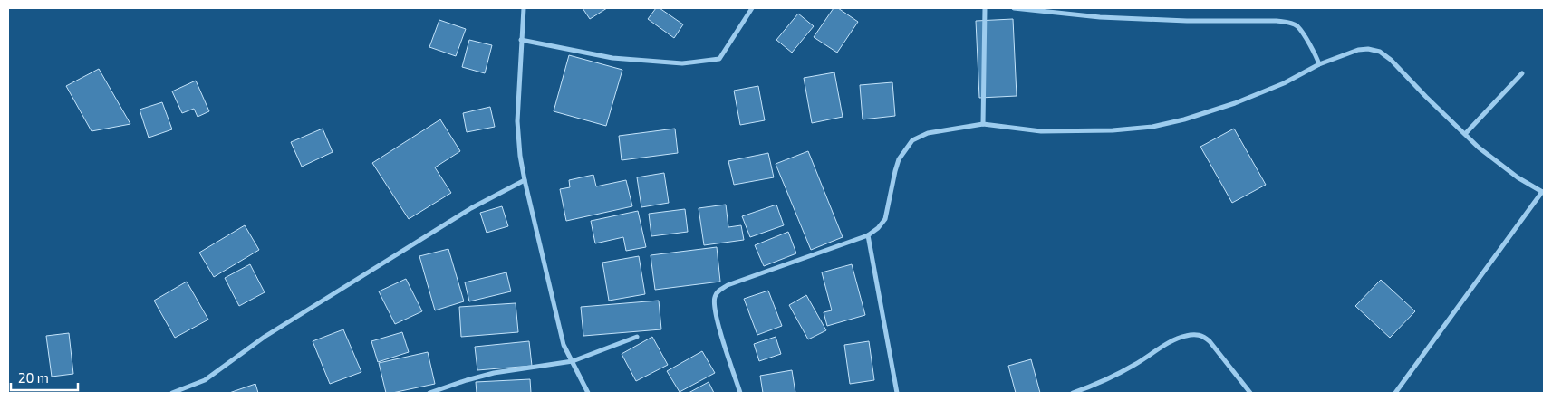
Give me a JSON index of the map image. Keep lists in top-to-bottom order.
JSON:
{
  "scale_bar": "20 m"
}
